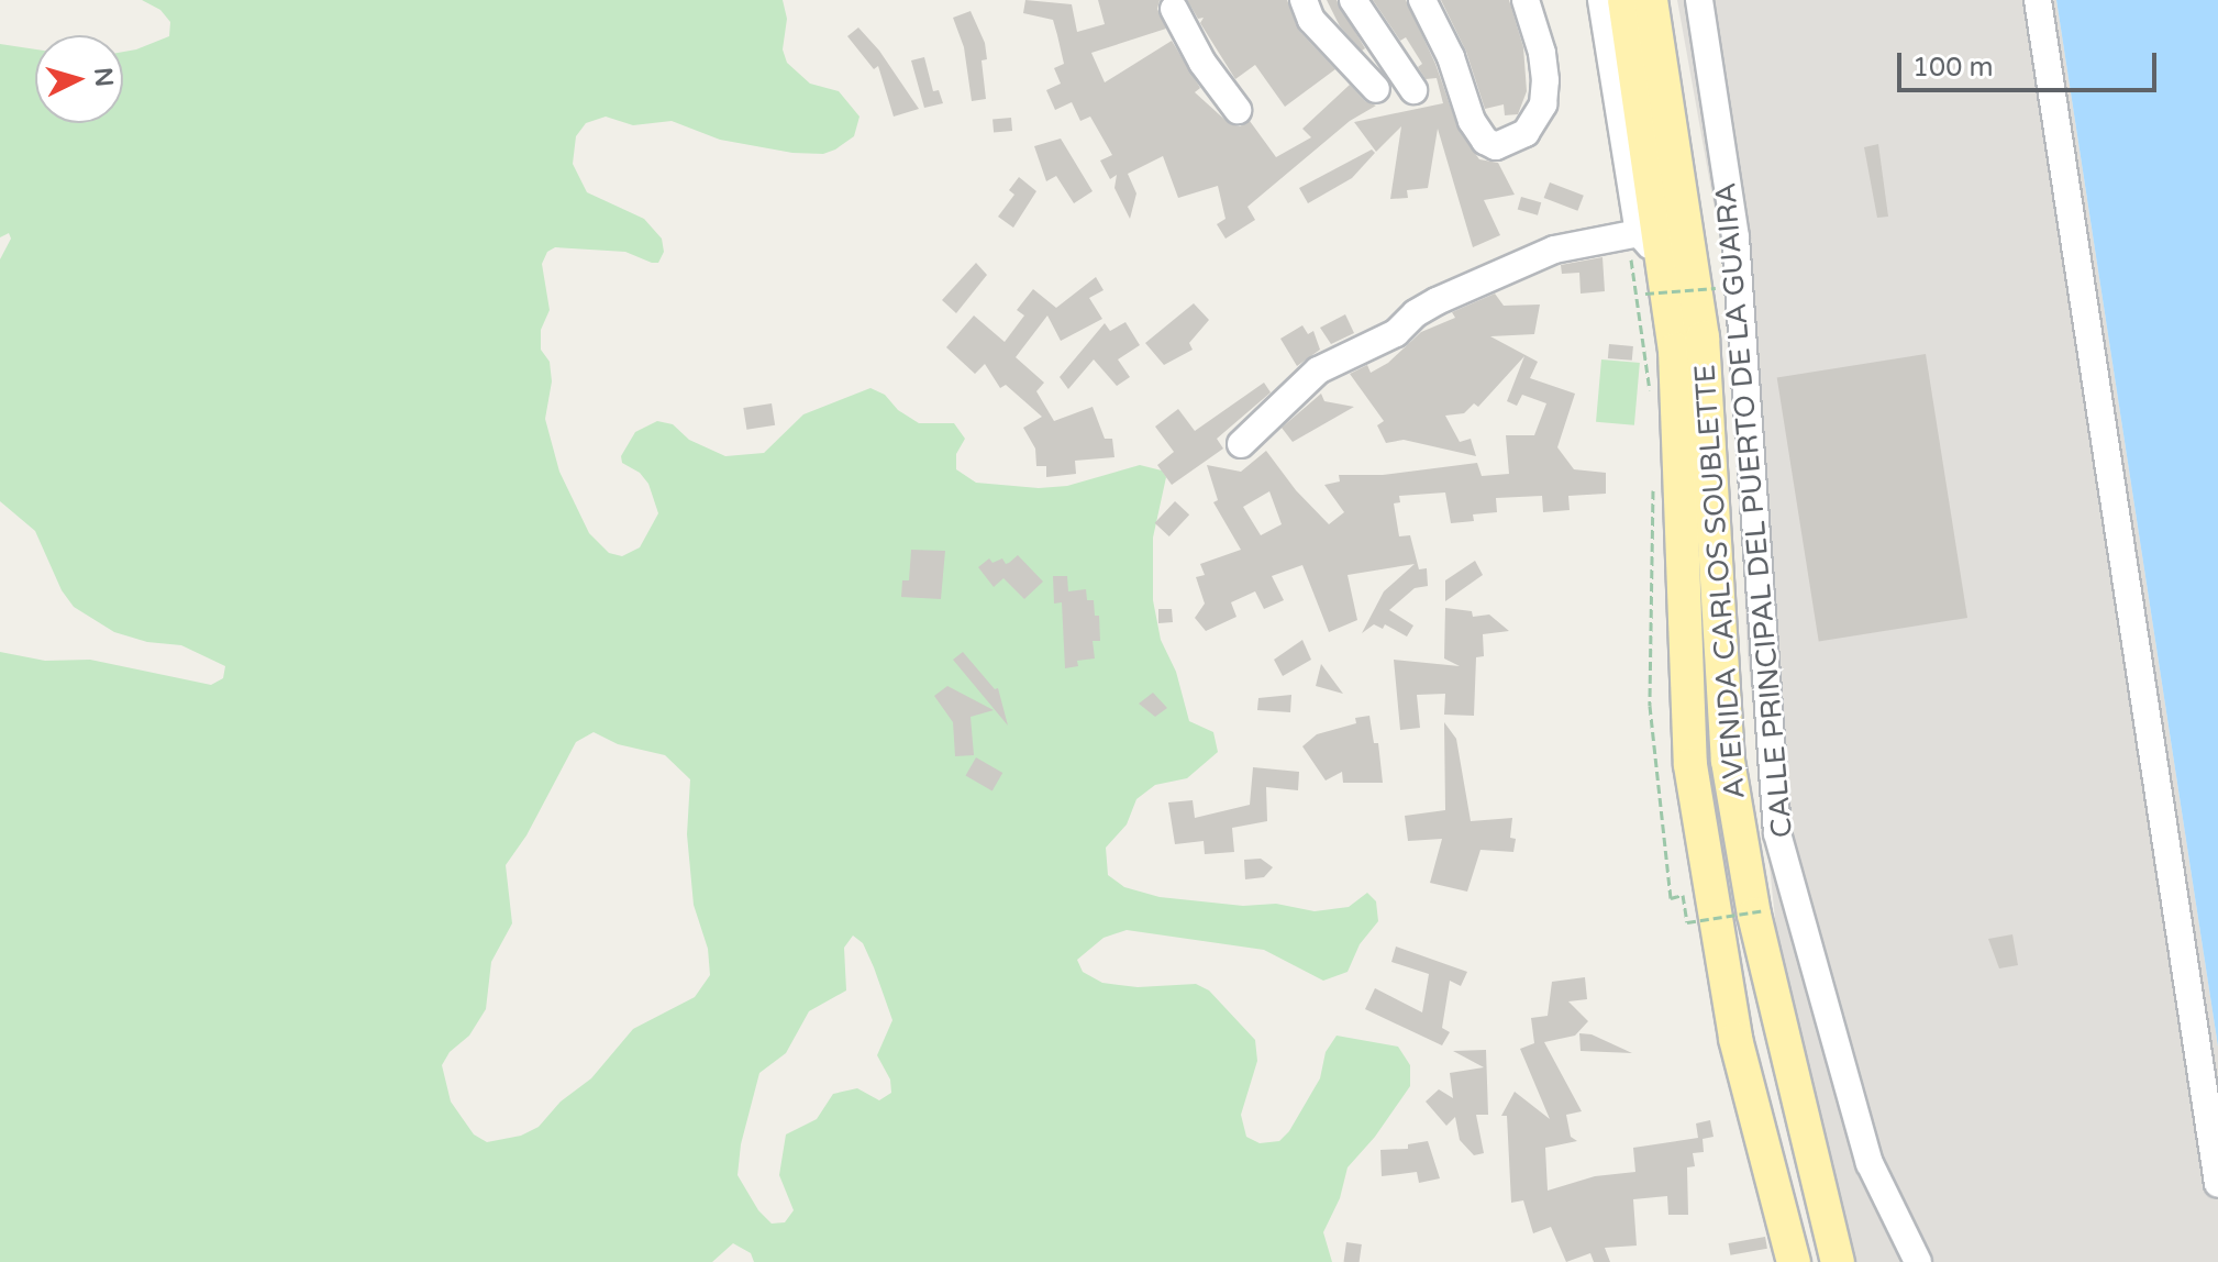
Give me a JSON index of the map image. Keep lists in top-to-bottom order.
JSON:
{
  "streets": {
    "main road": ["AVENIDA CARLOS SOUBLETTE"],
    "street": ["CALLE PRINCIPAL DEL PUERTO DE LA GUAIRA"]
  },
  "scale_bar": "100 m",
  "north": "right"
}
